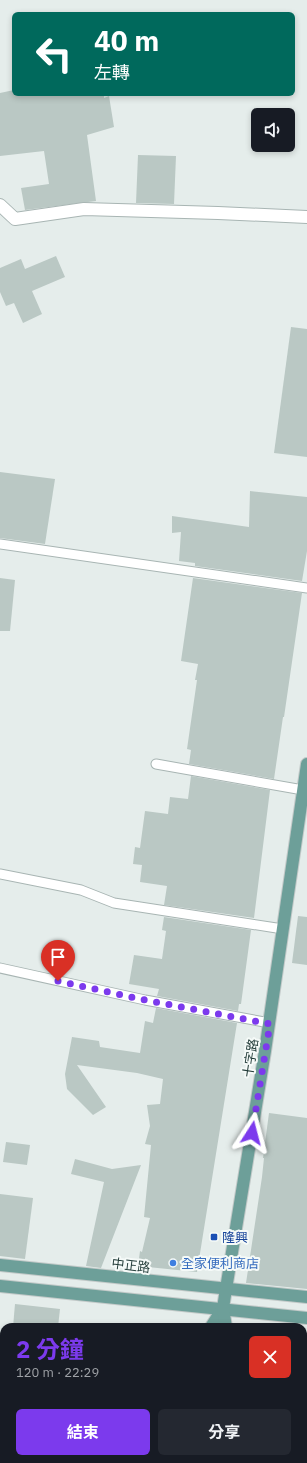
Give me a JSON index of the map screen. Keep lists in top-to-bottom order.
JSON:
{
  "streets": {
    "main road": ["十字路", "中正路"]
  },
  "crossings": [
    ["十字路", "中正路"]
  ],
  "places": {
    "transit": ["隆興"],
    "other": ["全家便利商店"]
  },
  "page": {
    "turn": ["40 m", "左轉"],
    "heading": ["2 分鐘", "120 m · 22:29"],
    "buttons": ["結束", "分享"]
  }
}
